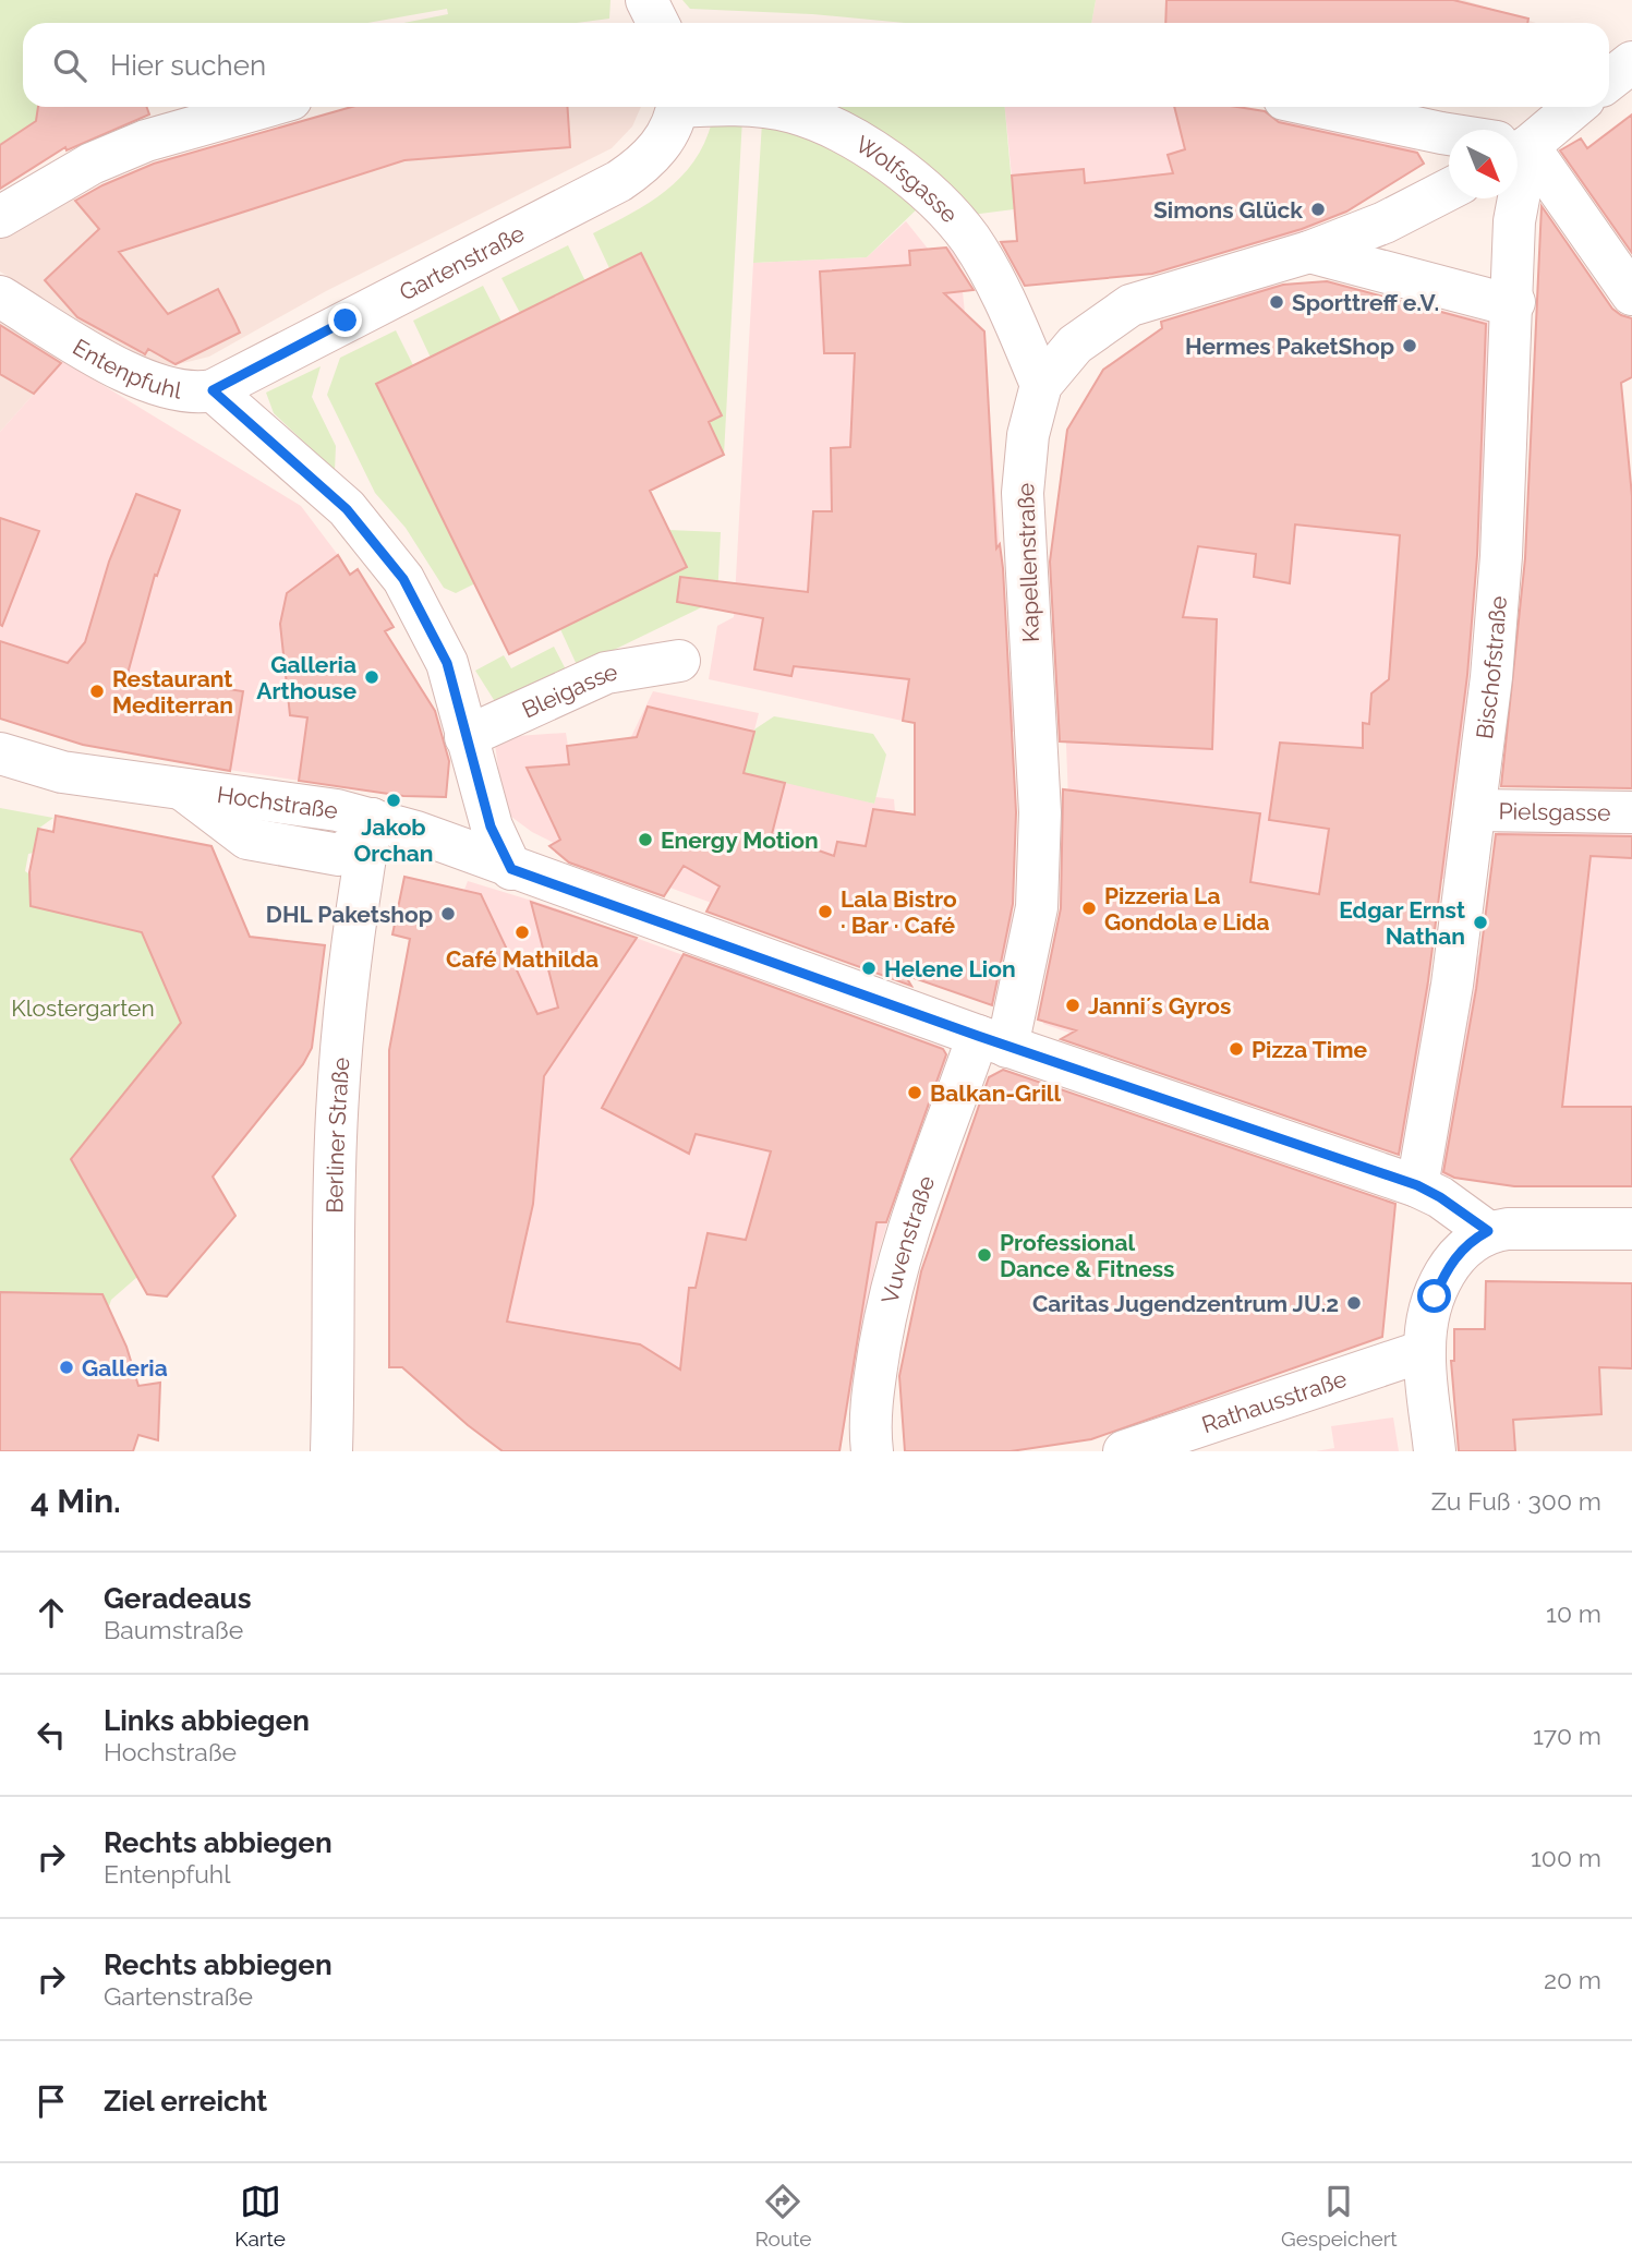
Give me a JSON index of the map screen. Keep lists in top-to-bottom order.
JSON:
{
  "streets": {
    "street": [
      "Wolfsgasse",
      "Gartenstraße",
      "Entenpfuhl",
      "Kapellenstraße",
      "Bischofstraße",
      "Bleigasse",
      "Hochstraße",
      "Pielsgasse",
      "Berliner Straße",
      "Vuvenstraße",
      "Rathausstraße"
    ]
  },
  "crossings": [
    ["Wolfsgasse", "Kapellenstraße"],
    ["Gartenstraße", "Entenpfuhl"],
    ["Entenpfuhl", "Bleigasse"],
    ["Entenpfuhl", "Hochstraße"],
    ["Kapellenstraße", "Hochstraße"],
    ["Kapellenstraße", "Vuvenstraße"],
    ["Bischofstraße", "Hochstraße"],
    ["Bischofstraße", "Pielsgasse"],
    ["Hochstraße", "Berliner Straße"],
    ["Hochstraße", "Vuvenstraße"]
  ],
  "parks": ["Klostergarten"],
  "places": [
    "Simons Glück",
    "Sporttreff e.V.",
    "Hermes PaketShop",
    "Galleria Arthouse",
    "Restaurant Mediterran",
    "Jakob Orchan",
    "Energy Motion",
    "Pizzeria La Gondola e Lida",
    "Lala Bistro · Bar · Café",
    "DHL Paketshop",
    "Edgar Ernst Nathan",
    "Café Mathilda",
    "Helene Lion",
    "Janni´s Gyros",
    "Pizza Time",
    "Balkan-Grill",
    "Professional Dance & Fitness",
    "Caritas Jugendzentrum JU.2",
    "Galleria"
  ],
  "north": "bottom right",
  "page": {
    "search": "Hier suchen",
    "heading": ["4 Min.", "Zu Fuß · 300 m"],
    "list": [
      ["Geradeaus", "Baumstraße", "10 m"],
      ["Links abbiegen", "Hochstraße", "170 m"],
      ["Rechts abbiegen", "Entenpfuhl", "100 m"],
      ["Rechts abbiegen", "Gartenstraße", "20 m"],
      "Ziel erreicht"
    ],
    "nav": ["Karte", "Route", "Gespeichert"]
  }
}
